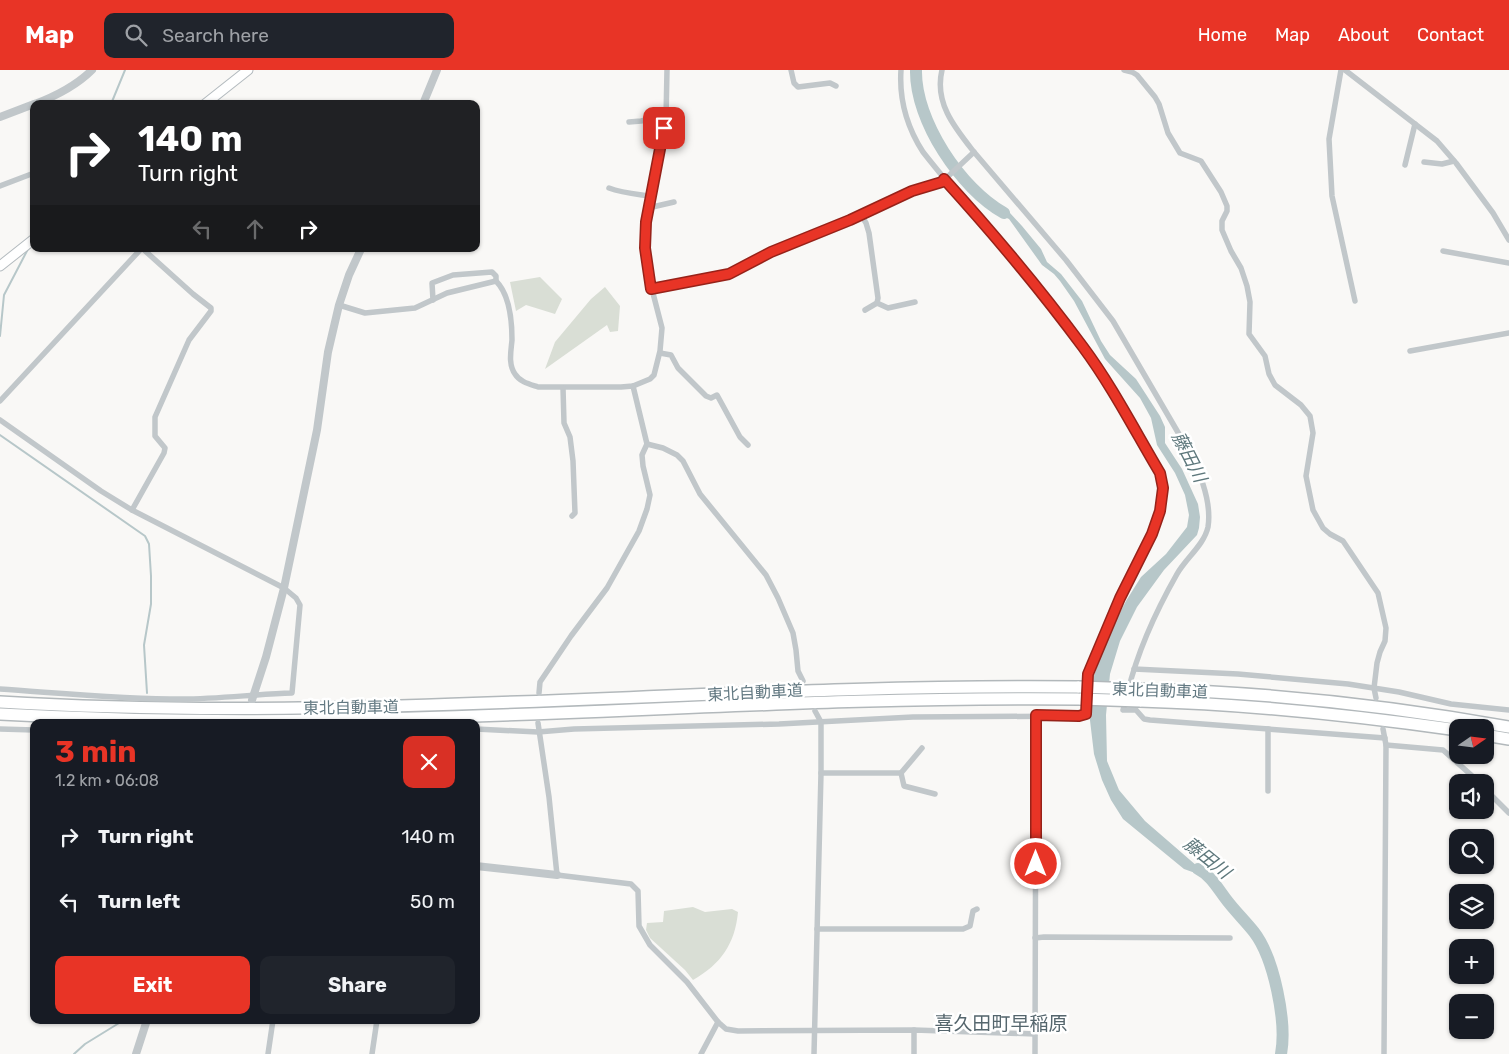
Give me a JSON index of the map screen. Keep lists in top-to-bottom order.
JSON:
{
  "streets": {
    "highway": ["東北自動車道"]
  },
  "districts": ["喜久田町早稲原"],
  "water": ["藤田川"],
  "north": "right",
  "page": {
    "header": "Map",
    "search": "Search here",
    "nav": [
      "Home",
      "Map",
      "About",
      "Contact"
    ],
    "turn": ["140 m", "Turn right"],
    "map_buttons": ["+", "−"],
    "heading": ["3 min", "1.2 km · 06:08"],
    "list": [
      {
        "name": "Turn right",
        "value": "140 m"
      },
      {
        "name": "Turn left",
        "value": "50 m"
      }
    ],
    "buttons": ["Exit", "Share"]
  }
}
